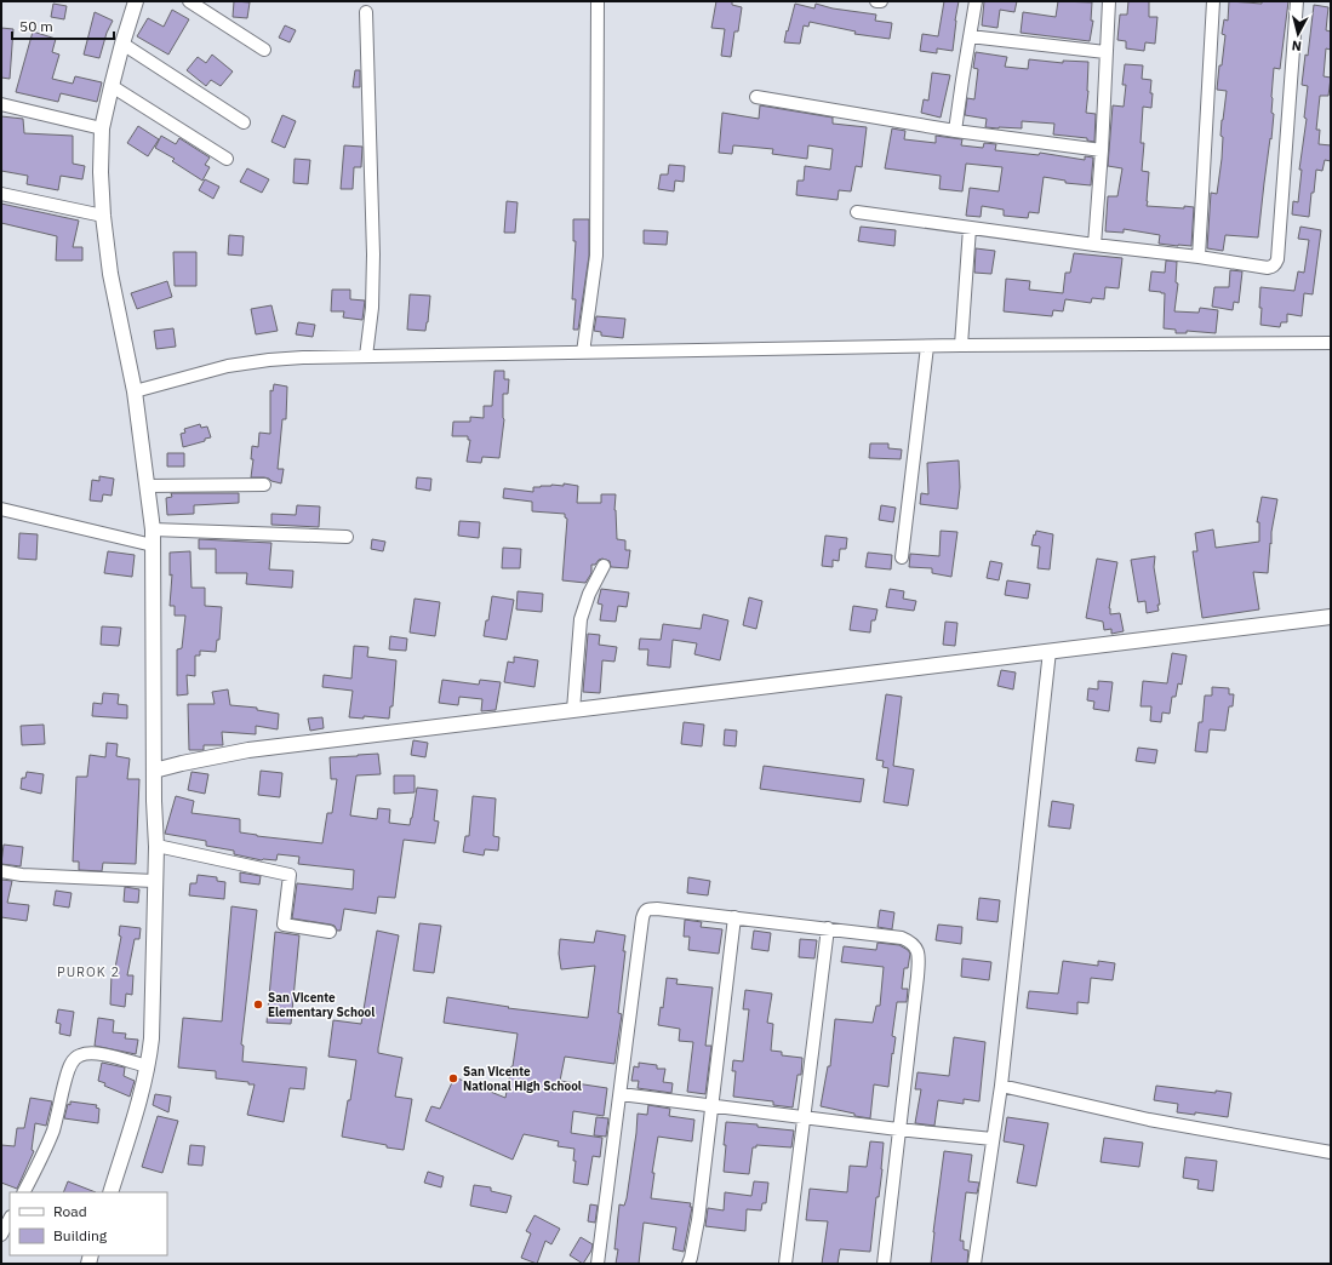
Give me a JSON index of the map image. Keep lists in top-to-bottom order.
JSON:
{
  "districts": ["PUROK 2"],
  "places": ["San Vicente Elementary School", "San Vicente National High School"],
  "legend": ["Road", "Building"],
  "scale_bar": "50 m",
  "north": "bottom"
}
